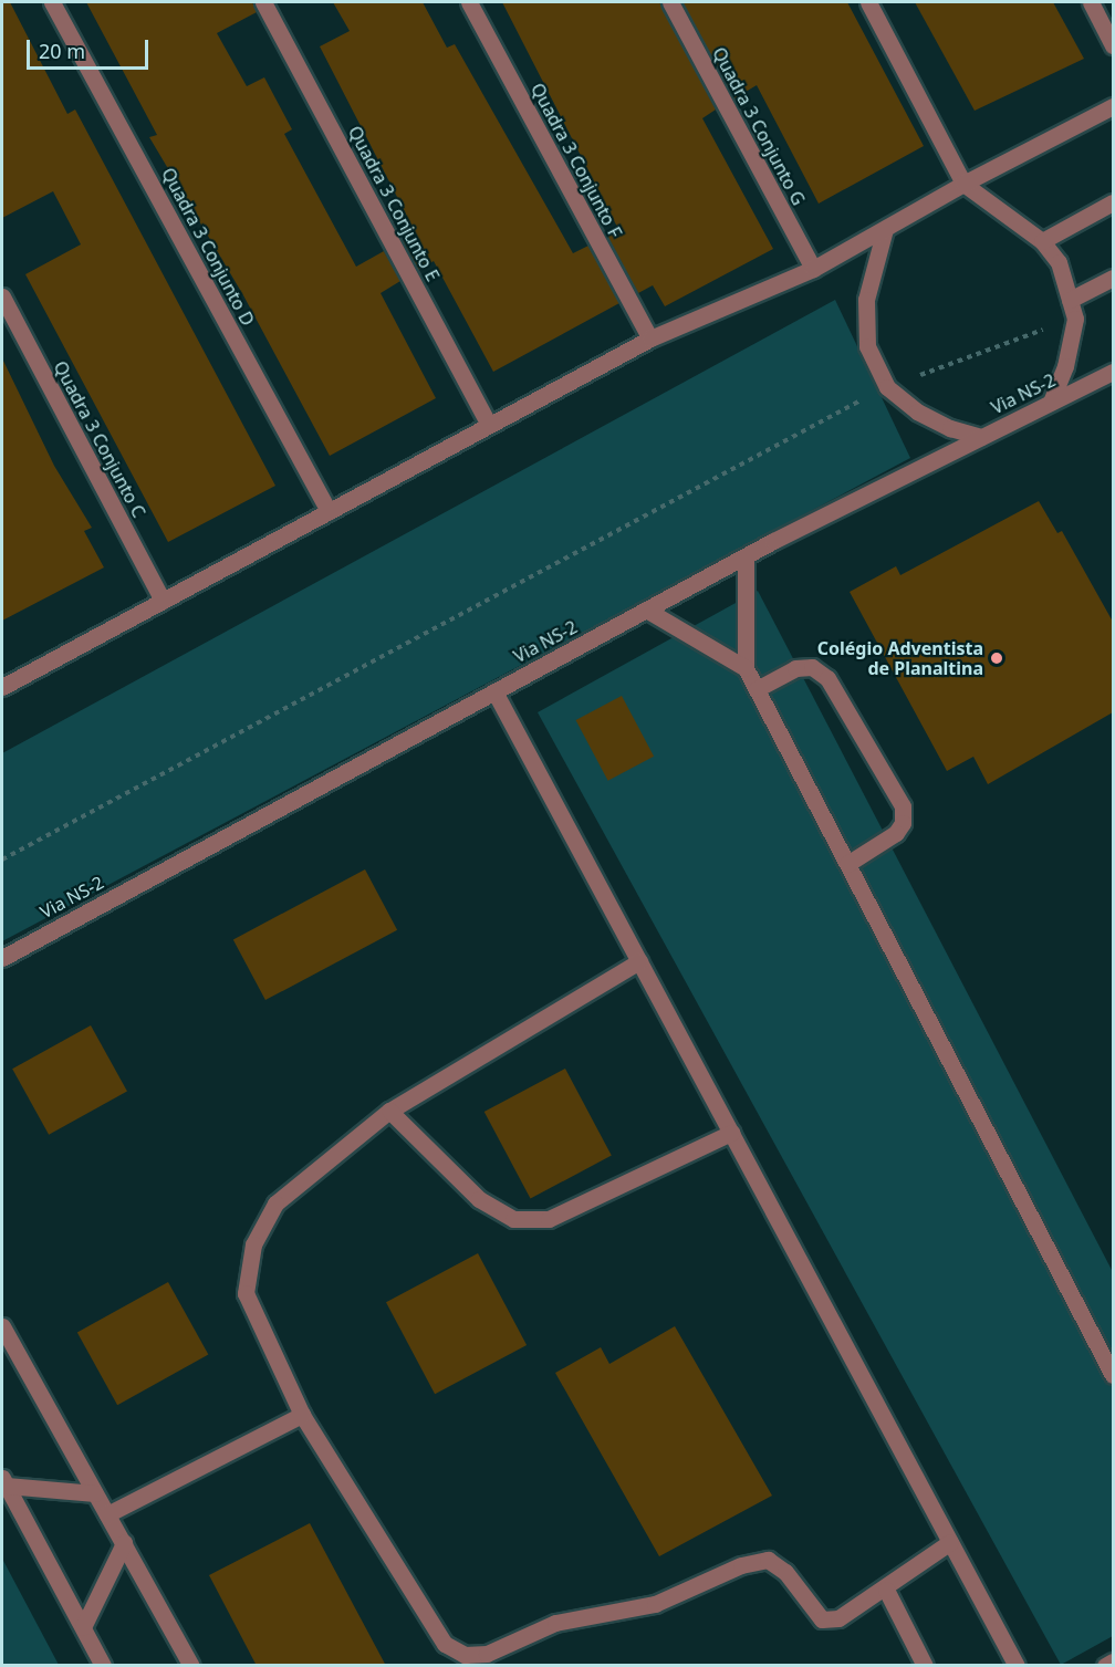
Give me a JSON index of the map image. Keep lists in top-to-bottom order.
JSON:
{
  "streets": {
    "street": [
      "Quadra 3 Conjunto G",
      "Quadra 3 Conjunto F",
      "Quadra 3 Conjunto E",
      "Quadra 3 Conjunto D",
      "Via NS-2",
      "Quadra 3 Conjunto C"
    ]
  },
  "places": ["Colégio Adventista de Planaltina"],
  "scale_bar": "20 m"
}
